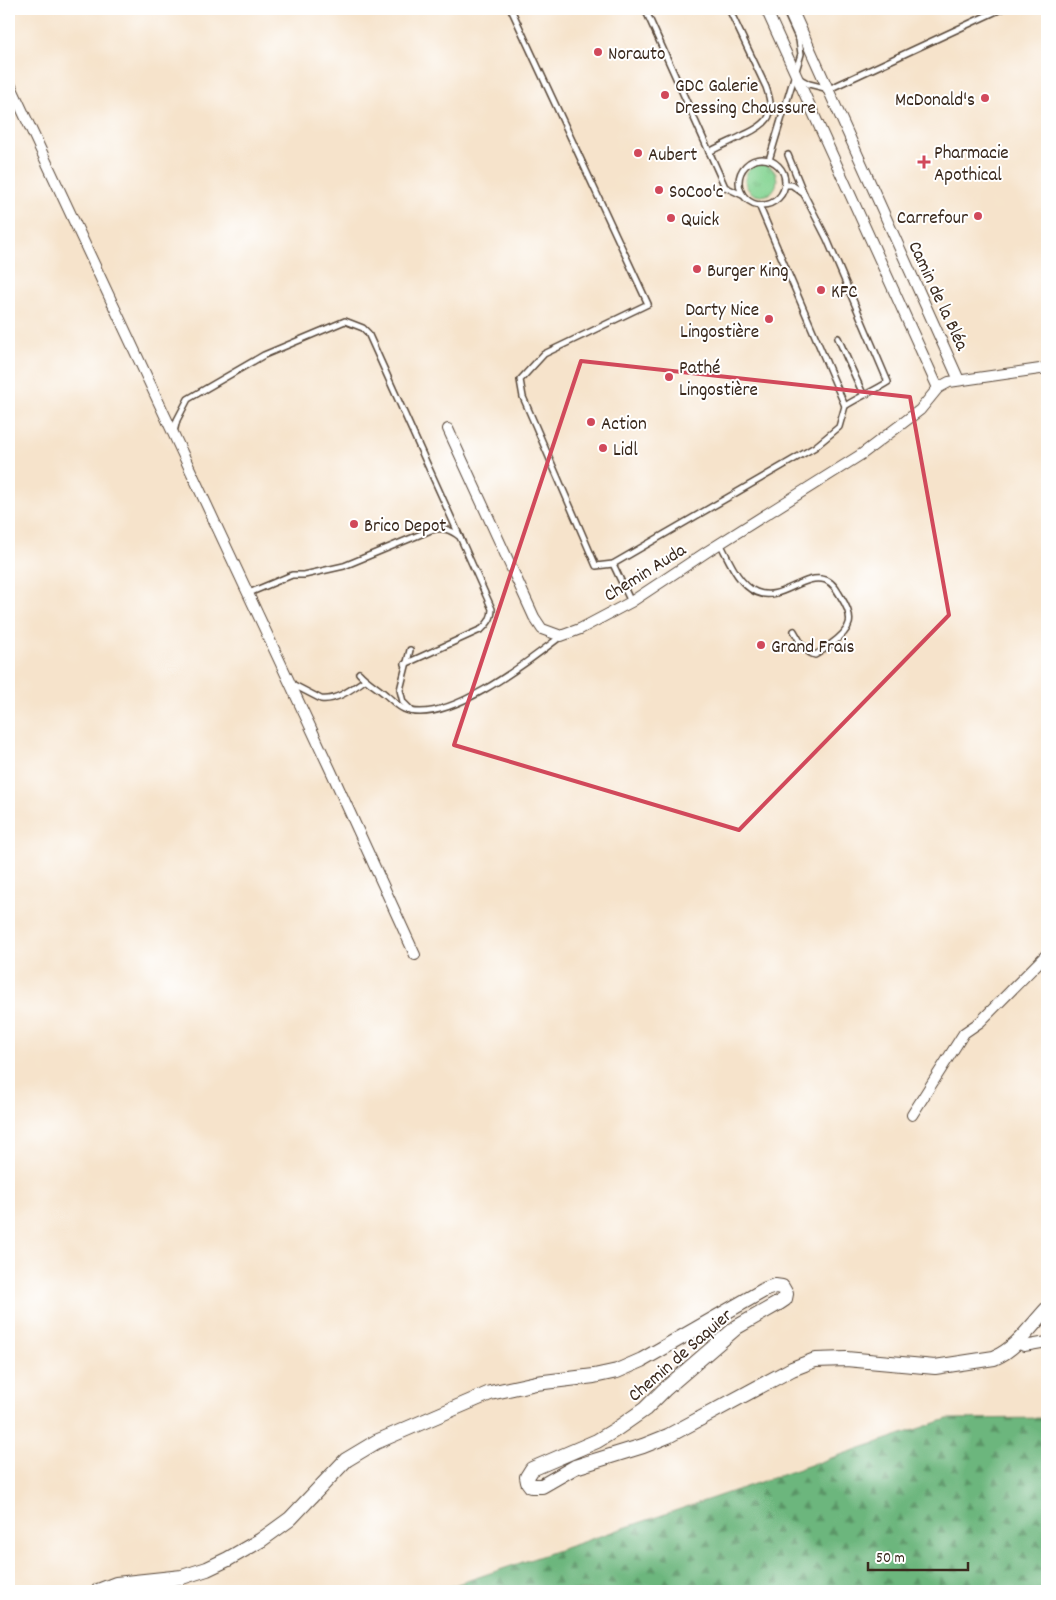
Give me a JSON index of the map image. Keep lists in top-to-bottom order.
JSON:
{
  "streets": {
    "street": ["Camin de la Bléa", "Chemin Auda", "Chemin de Saquier"]
  },
  "crossings": [
    ["Camin de la Bléa", "Chemin Auda"]
  ],
  "places": {
    "other": [
      "Norauto",
      "GDC Galerie Dressing Chaussure",
      "McDonald's",
      "Aubert",
      "SoCoo'c",
      "Carrefour",
      "Quick",
      "Burger King",
      "KFC",
      "Darty Nice Lingostière",
      "Pathé Lingostière",
      "Action",
      "Lidl",
      "Brico Depot",
      "Grand Frais"
    ],
    "health": ["Pharmacie Apothical"]
  },
  "scale_bar": "50 m"
}
